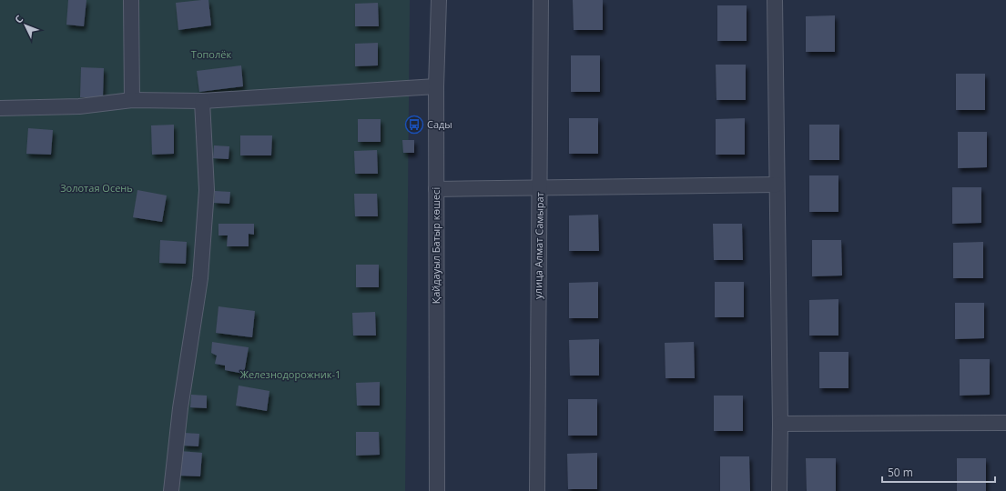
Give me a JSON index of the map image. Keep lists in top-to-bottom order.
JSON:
{
  "streets": {
    "street": ["Қайдауыл Батыр көшесі", "улица Алмат Самырат"]
  },
  "parks": ["Тополёк", "Золотая Осень", "Железнодорожник-1"],
  "places": {
    "bus stop": ["Сады"]
  },
  "scale_bar": "50 m",
  "north": "top left"
}
